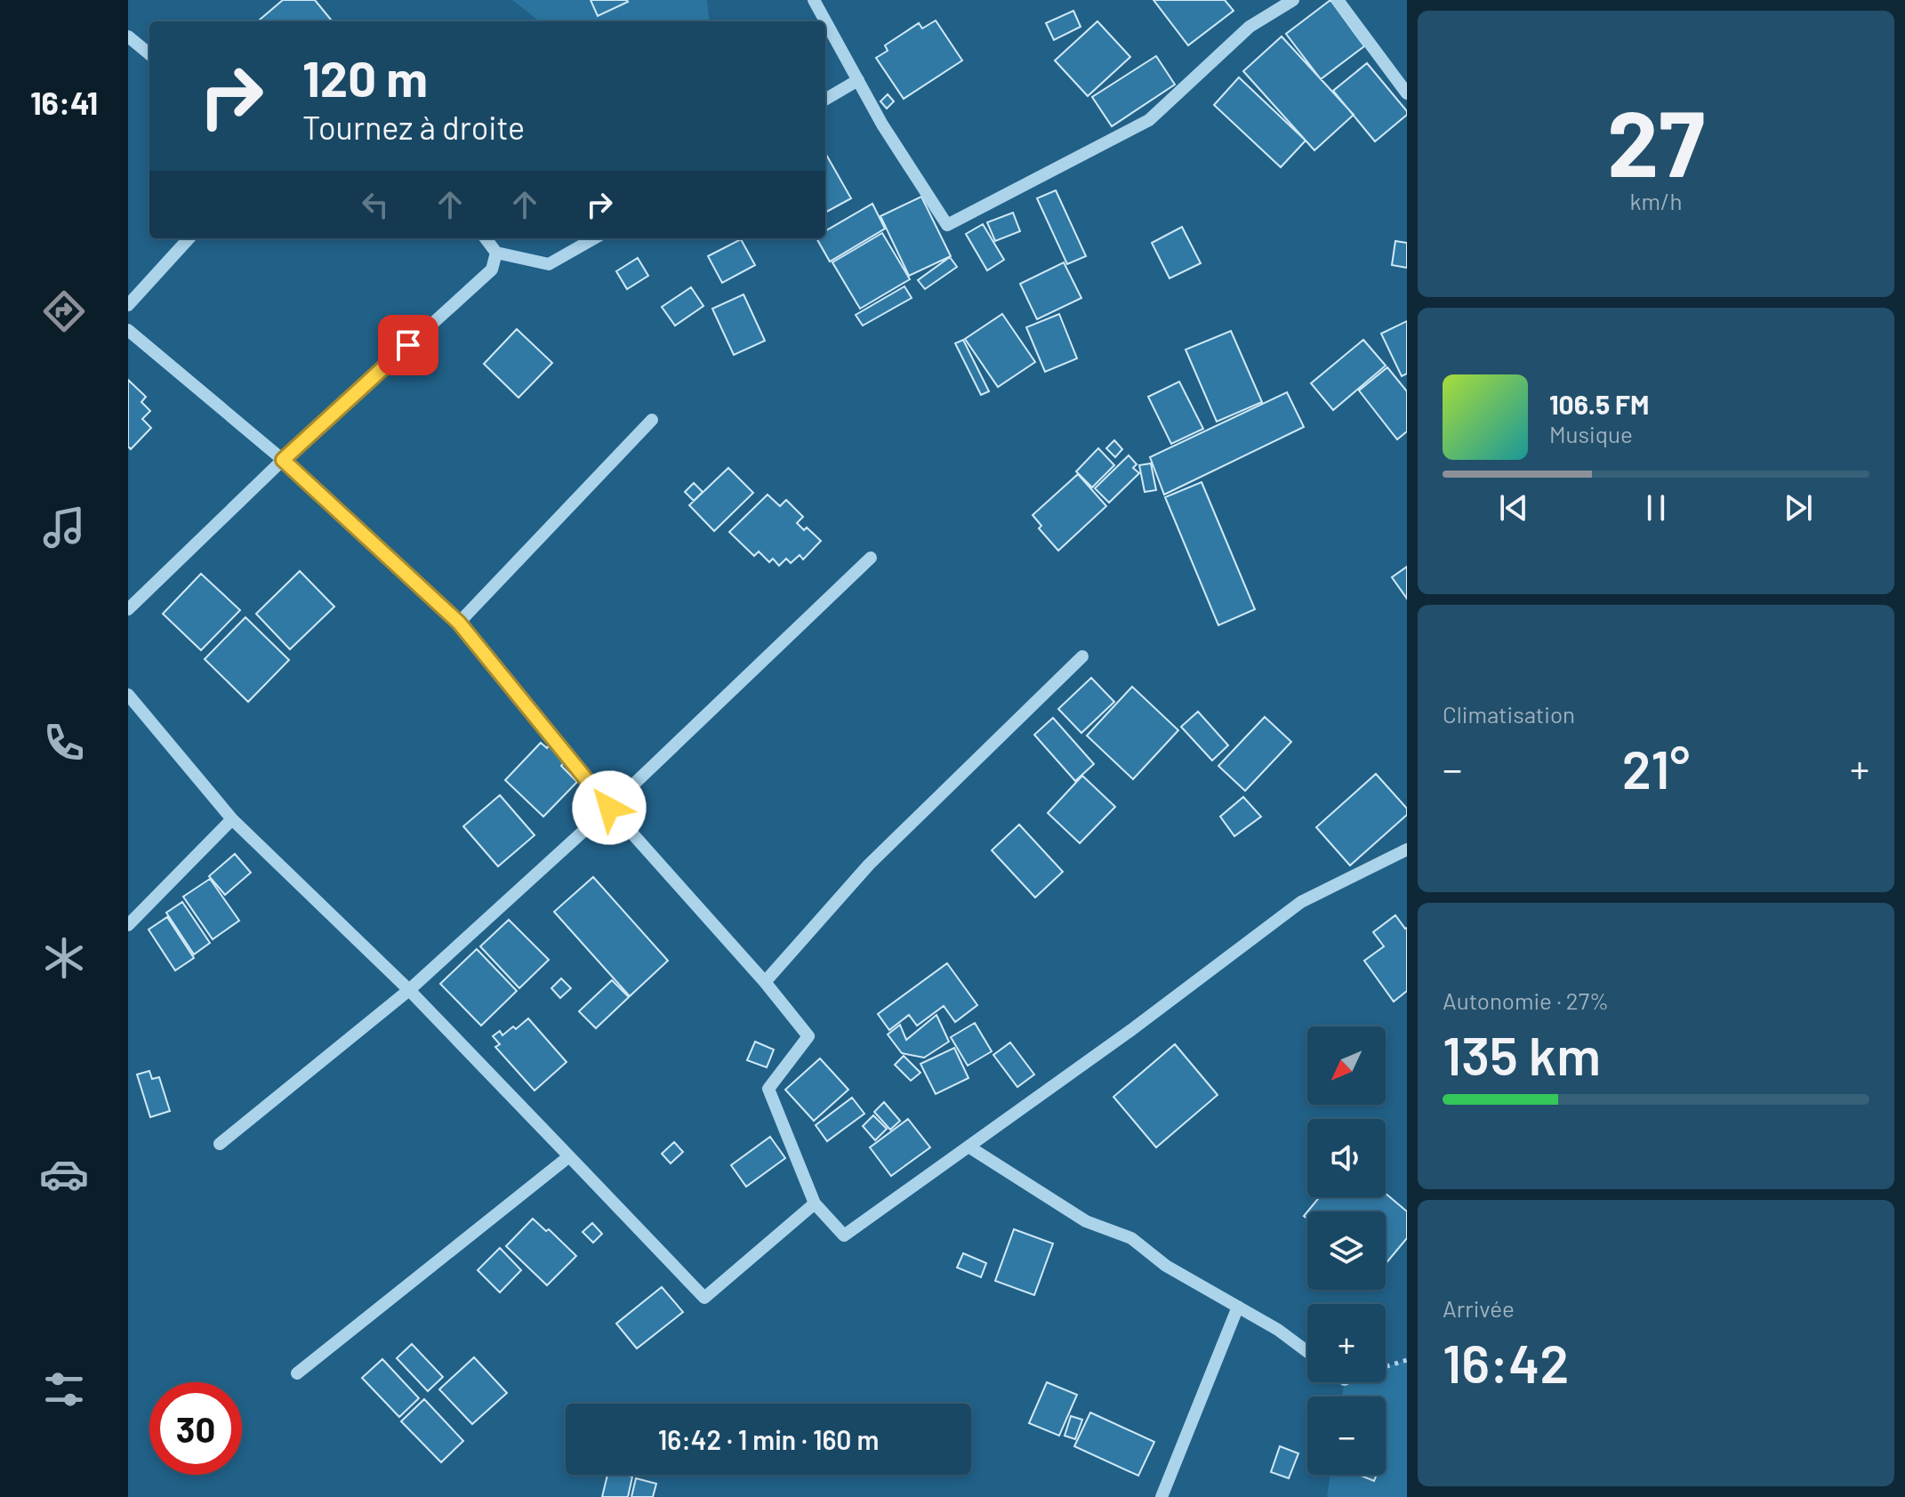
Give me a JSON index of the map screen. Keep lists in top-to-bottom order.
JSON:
{
  "north": "bottom left",
  "page": {
    "tabs": "16:41",
    "tile": [
      ["27", "km/h"],
      "Climatisation",
      ["Autonomie · 27%", "135 km"],
      ["Arrivée", "16:42"]
    ],
    "turn": ["120 m", "Tournez à droite"],
    "song": ["106.5 FM", "Musique"],
    "heat": ["−", "21°", "+"],
    "map_buttons": ["+", "−"],
    "limit": "30",
    "trip": "16:42 · 1 min · 160 m"
  }
}
